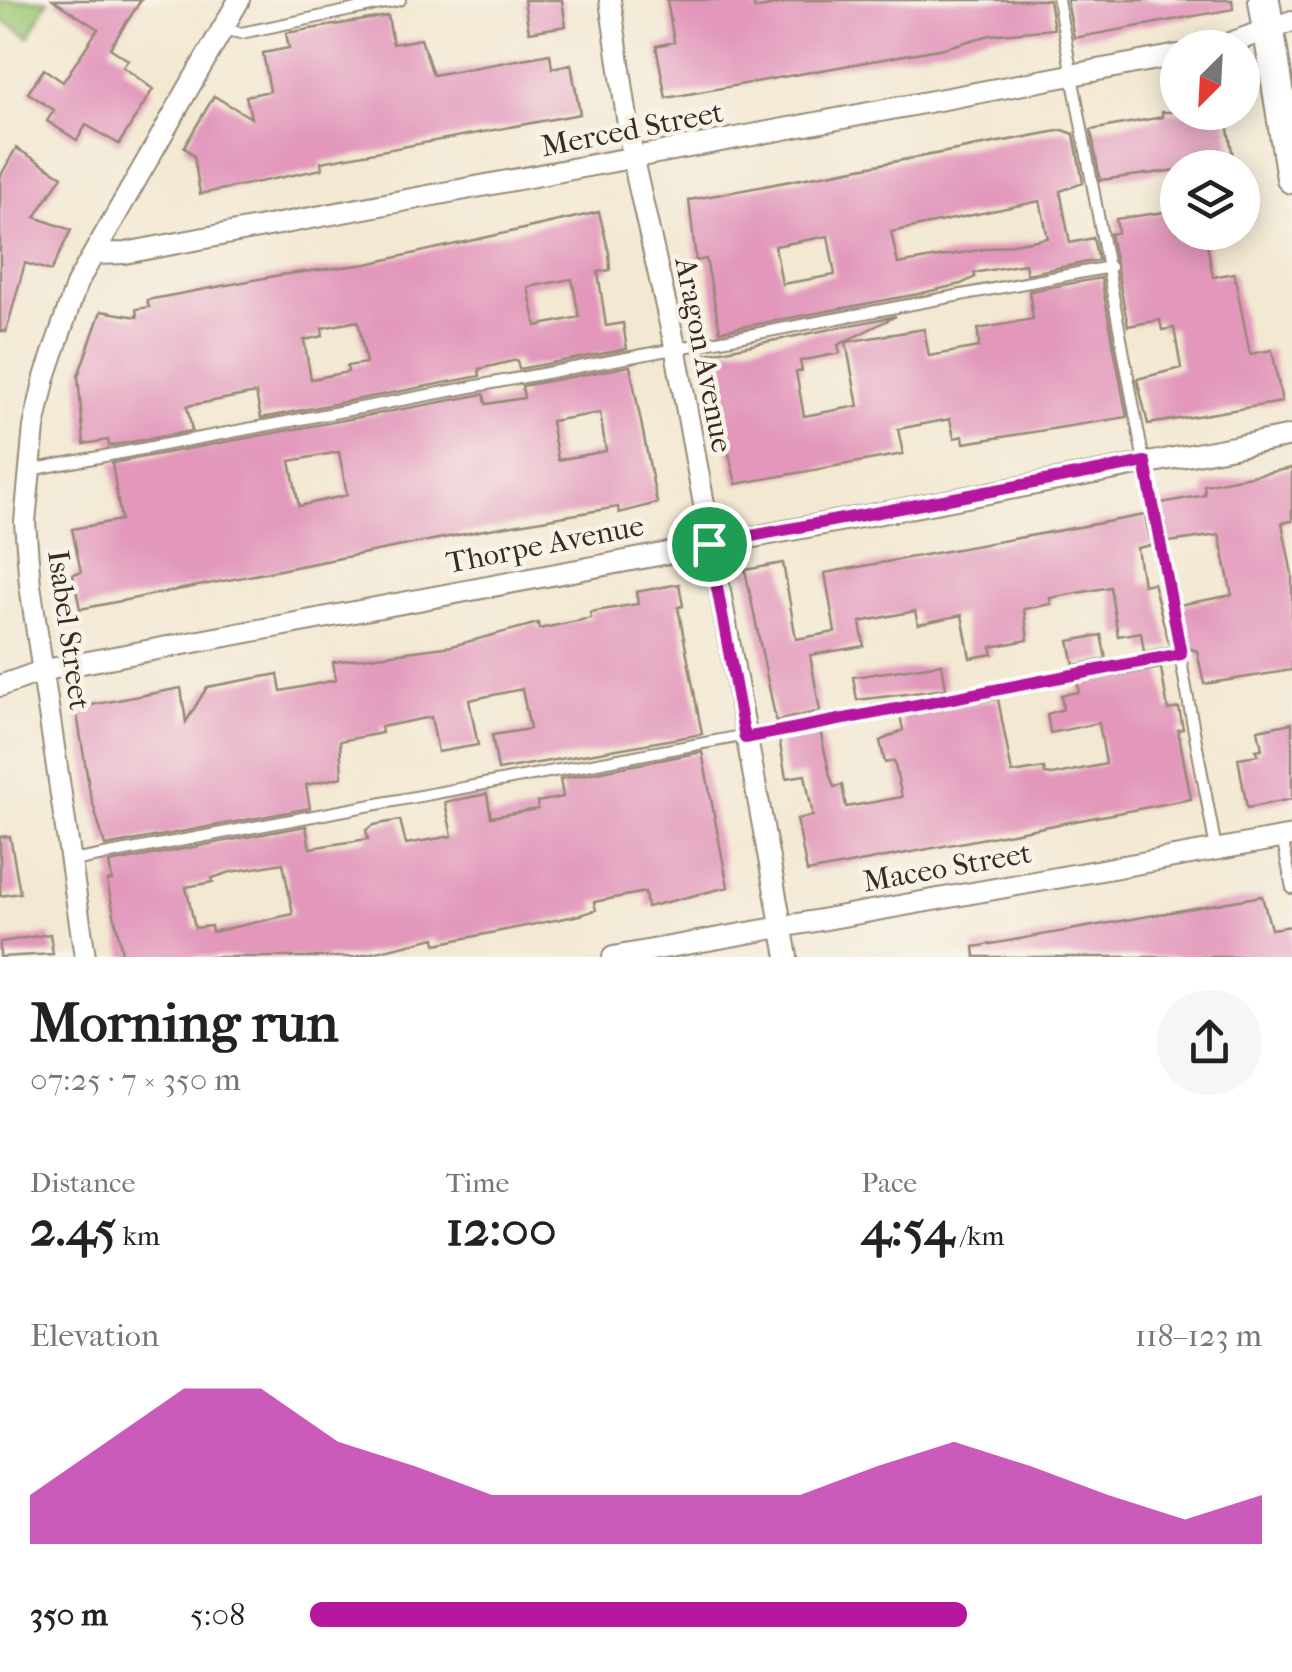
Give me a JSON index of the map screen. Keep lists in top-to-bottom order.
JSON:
{
  "streets": {
    "street": [
      "Merced Street",
      "Aragon Avenue",
      "Thorpe Avenue",
      "Isabel Street",
      "Maceo Street"
    ]
  },
  "crossings": [
    ["Merced Street", "Aragon Avenue"],
    ["Merced Street", "Isabel Street"],
    ["Aragon Avenue", "Thorpe Avenue"],
    ["Aragon Avenue", "Maceo Street"],
    ["Thorpe Avenue", "Isabel Street"]
  ],
  "north": "bottom left",
  "page": {
    "heading": ["Morning run", "07:25 · 7 × 350 m"],
    "stats": [
      ["Distance", "2.45 km"],
      ["Time", "12:00"],
      ["Pace", "4:54 /km"]
    ],
    "chart": ["Elevation", "118–123 m"],
    "list": [
      {
        "name": "350 m",
        "note": "5:08"
      }
    ]
  }
}
